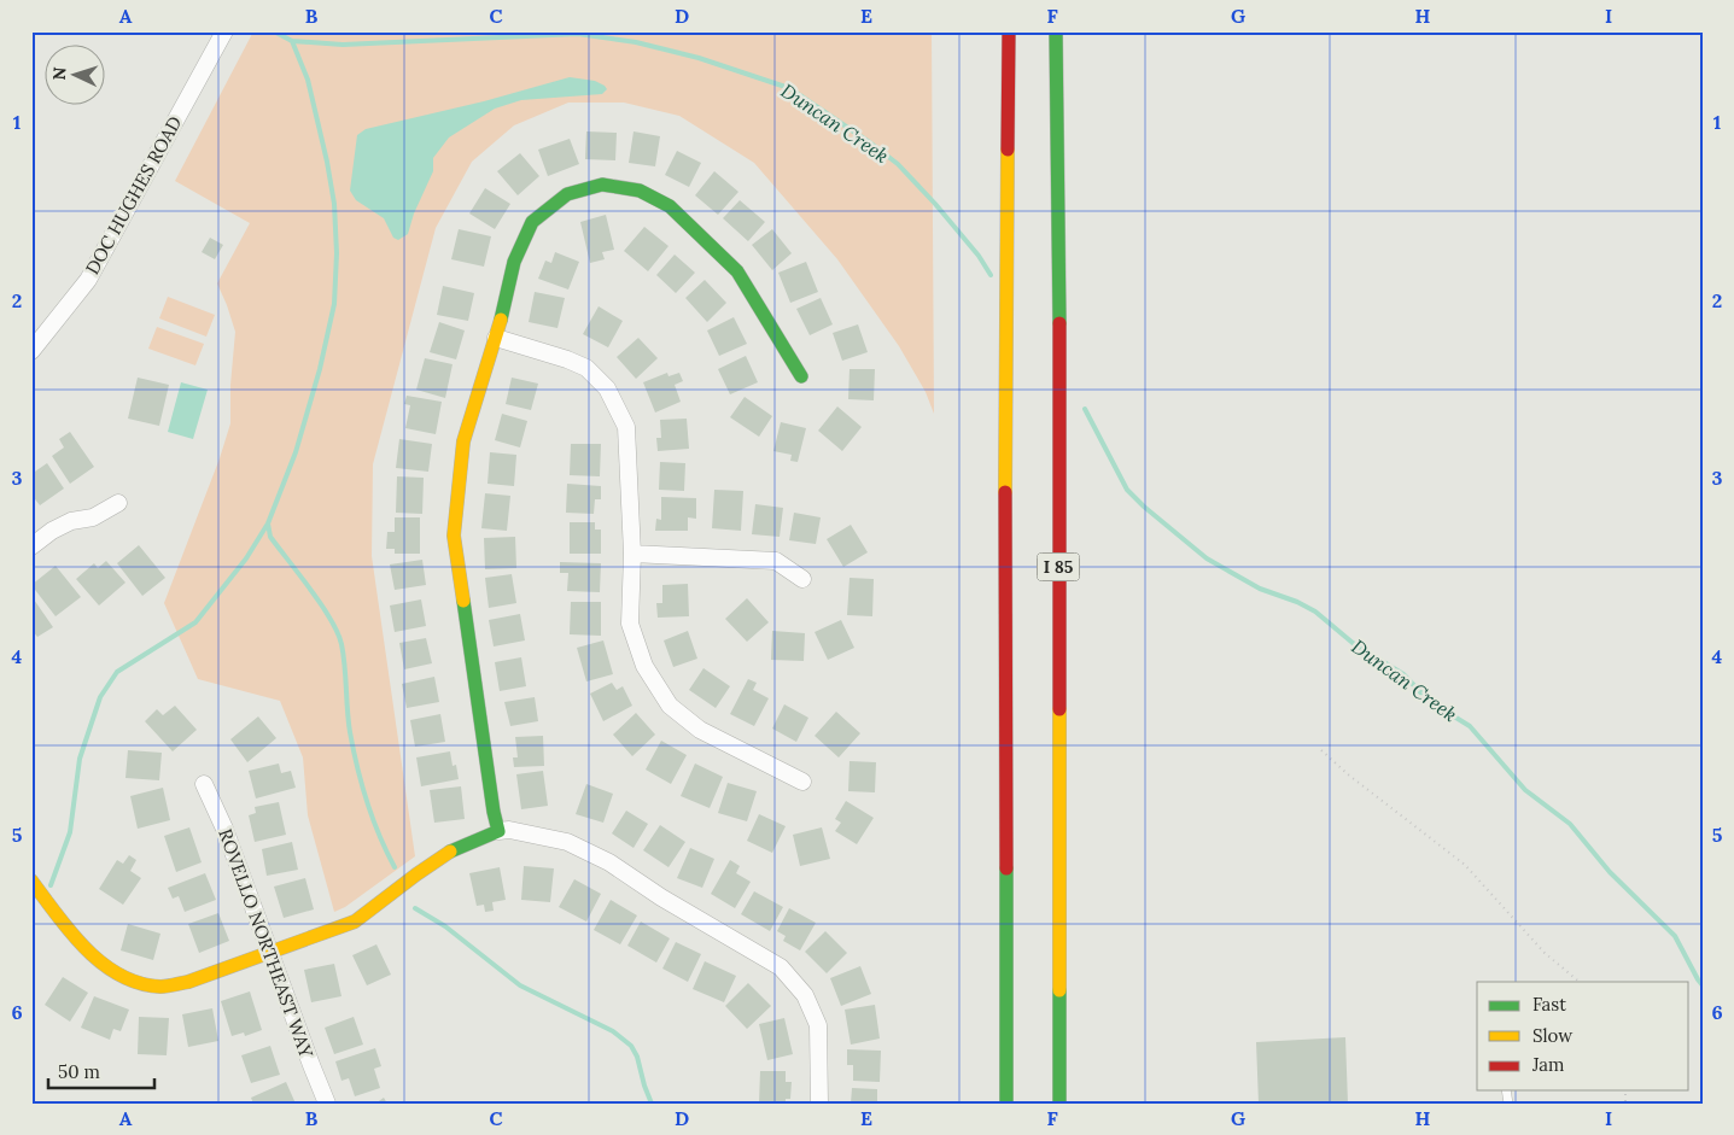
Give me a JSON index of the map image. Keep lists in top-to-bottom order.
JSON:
{
  "streets": {
    "main road": ["I 85"],
    "street": ["DOC HUGHES ROAD", "ROVELLO NORTHEAST WAY"]
  },
  "water": ["Duncan Creek"],
  "legend": ["Fast", "Slow", "Jam"],
  "scale_bar": "50 m",
  "north": "left",
  "grid": {
    "columns": [
      "A",
      "B",
      "C",
      "D",
      "E",
      "F",
      "G",
      "H",
      "I"
    ],
    "rows": [
      "1",
      "2",
      "3",
      "4",
      "5",
      "6"
    ]
  }
}
